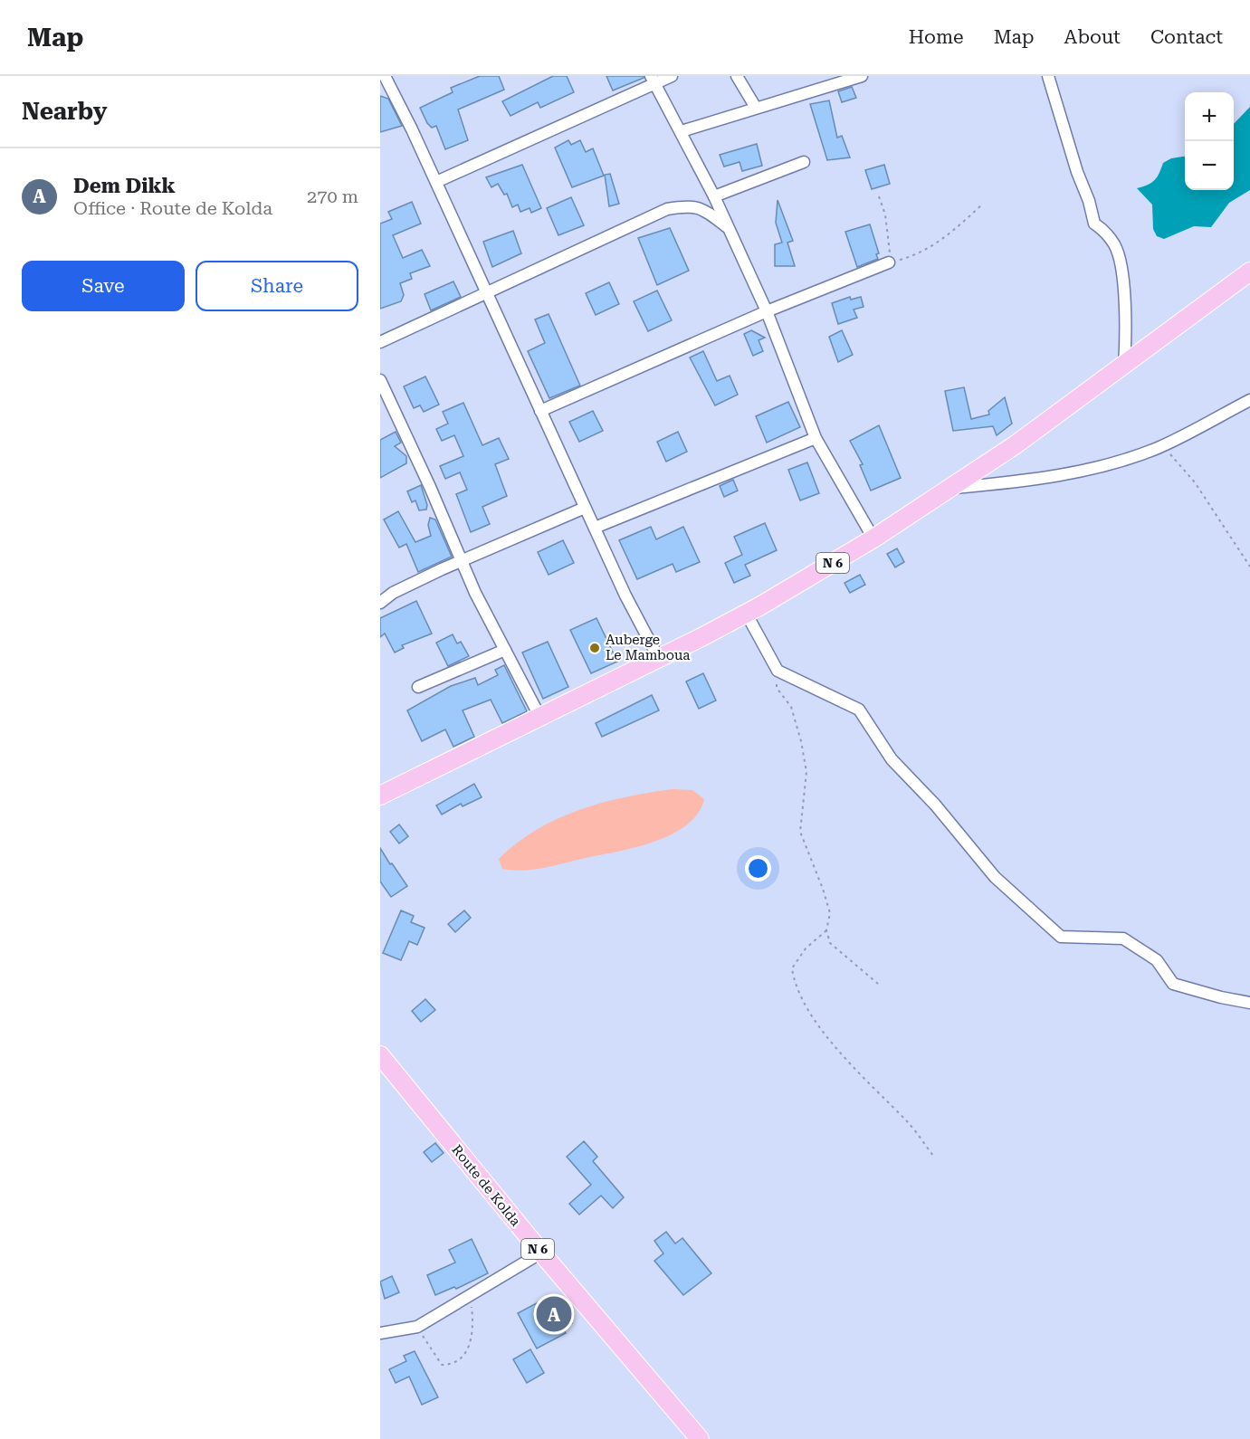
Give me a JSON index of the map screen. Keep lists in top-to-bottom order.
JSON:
{
  "streets": {
    "main road": ["N 6", "Route de Kolda"]
  },
  "places": ["Auberge Le Mamboua"],
  "page": {
    "header": "Map",
    "nav": [
      "Home",
      "Map",
      "About",
      "Contact"
    ],
    "heading": "Nearby",
    "map_buttons": ["+", "−"],
    "list": [
      {
        "mark": "A",
        "name": "Dem Dikk",
        "note": "Office · Route de Kolda",
        "value": "270 m"
      }
    ],
    "buttons": ["Save", "Share"],
    "pins": "A"
  }
}
